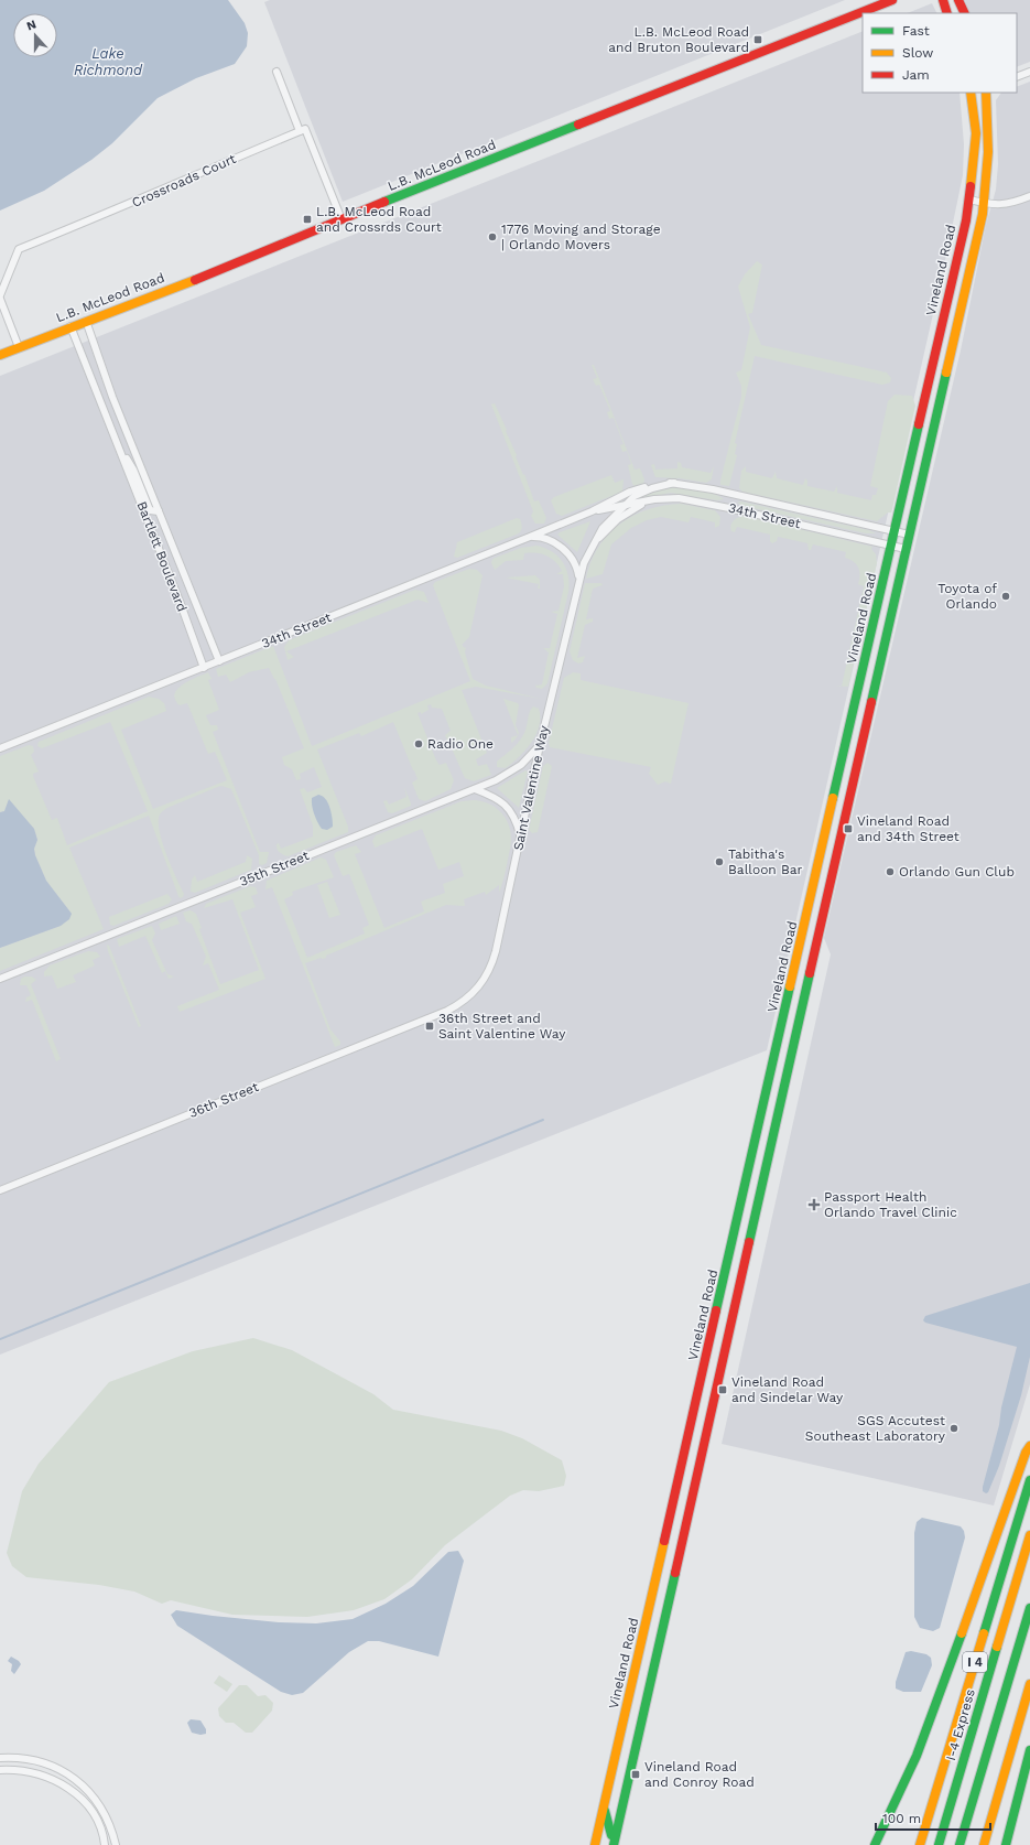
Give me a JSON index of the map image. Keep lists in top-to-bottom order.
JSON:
{
  "streets": {
    "main road": [
      "L.B. McLeod Road",
      "Vineland Road",
      "I 4",
      "I-4 Express"
    ],
    "street": [
      "Crossroads Court",
      "34th Street",
      "Bartlett Boulevard",
      "Saint Valentine Way",
      "35th Street",
      "36th Street"
    ]
  },
  "crossings": [
    ["L.B. McLeod Road", "Bartlett Boulevard"],
    ["Vineland Road", "34th Street"],
    ["34th Street", "Bartlett Boulevard"],
    ["34th Street", "Saint Valentine Way"],
    ["Saint Valentine Way", "35th Street"],
    ["Saint Valentine Way", "36th Street"]
  ],
  "water": ["Lake Richmond"],
  "places": {
    "transit": [
      "L.B. McLeod Road and Bruton Boulevard",
      "L.B. McLeod Road and Crossrds Court",
      "Vineland Road and 34th Street",
      "36th Street and Saint Valentine Way",
      "Vineland Road and Sindelar Way",
      "Vineland Road and Conroy Road"
    ],
    "other": [
      "1776 Moving and Storage | Orlando Movers",
      "Toyota of Orlando",
      "Radio One",
      "Tabitha's Balloon Bar",
      "Orlando Gun Club",
      "SGS Accutest Southeast Laboratory"
    ],
    "health": ["Passport Health Orlando Travel Clinic"]
  },
  "legend": ["Fast", "Slow", "Jam"],
  "scale_bar": "100 m",
  "north": "top"
}
